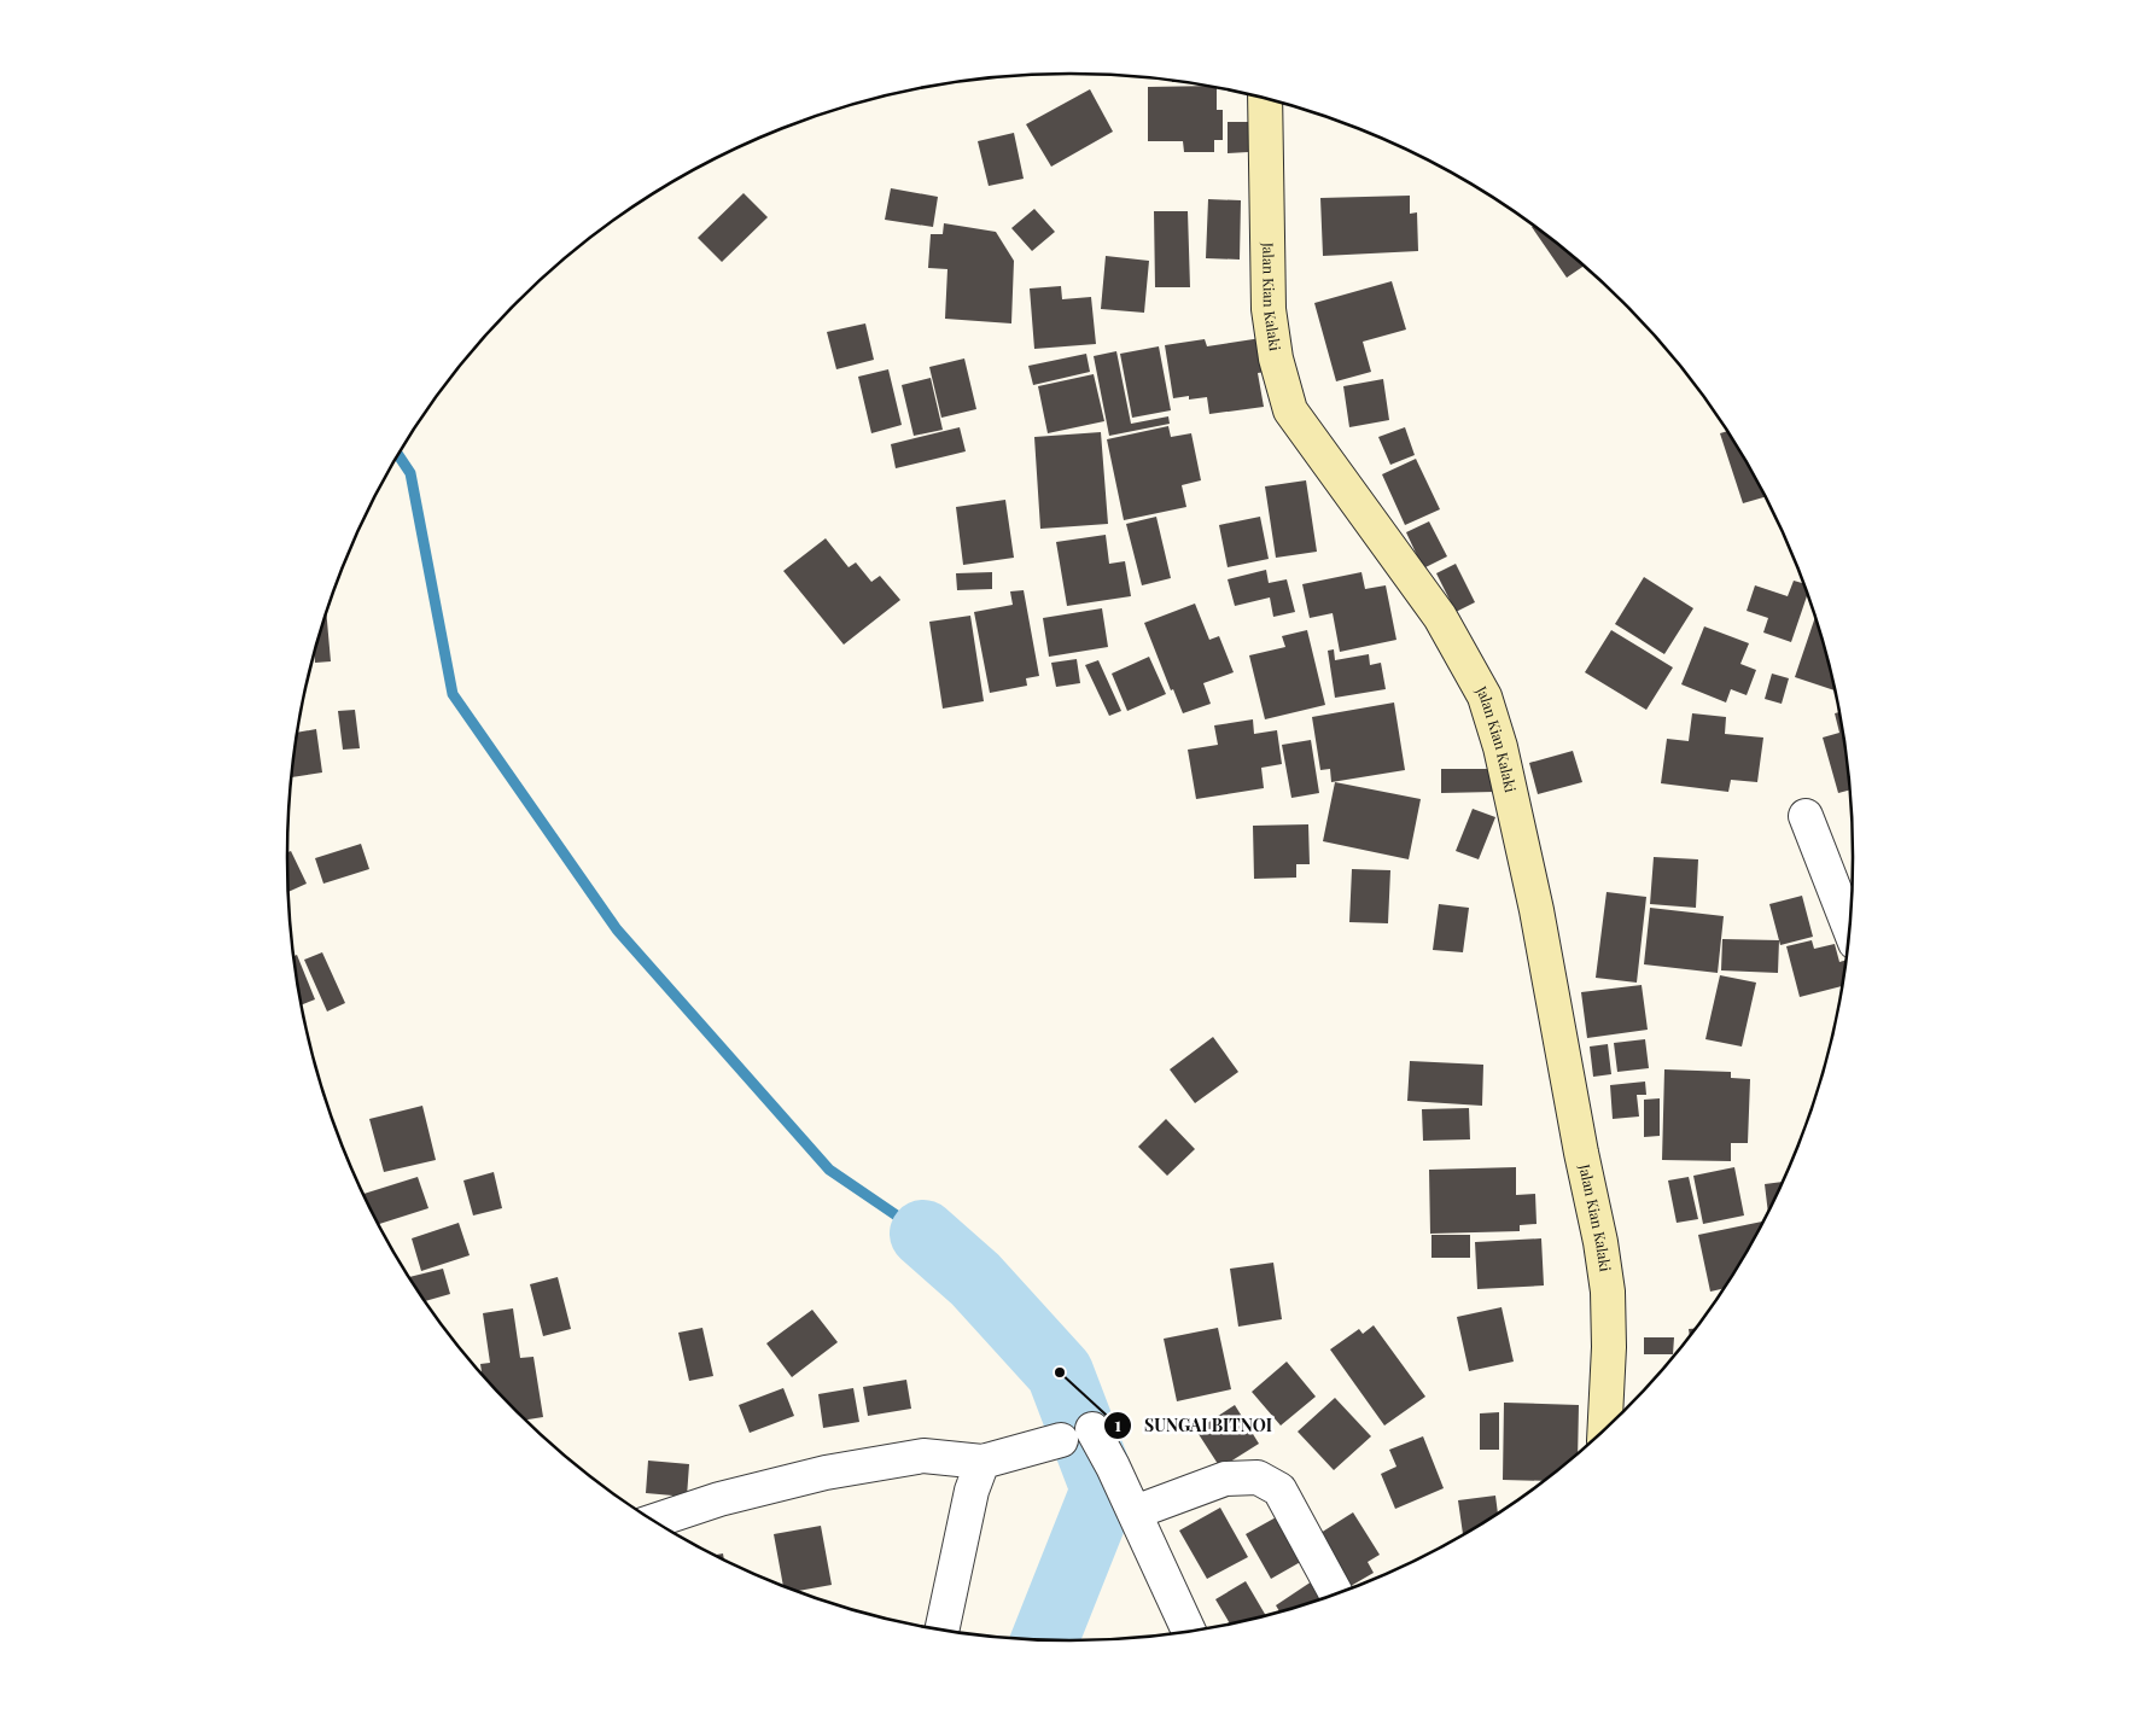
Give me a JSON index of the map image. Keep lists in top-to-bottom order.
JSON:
{
  "streets": {
    "street": ["Jalan Kian Kalaki"]
  },
  "places": ["SUNGAI BITNOI"]
}
